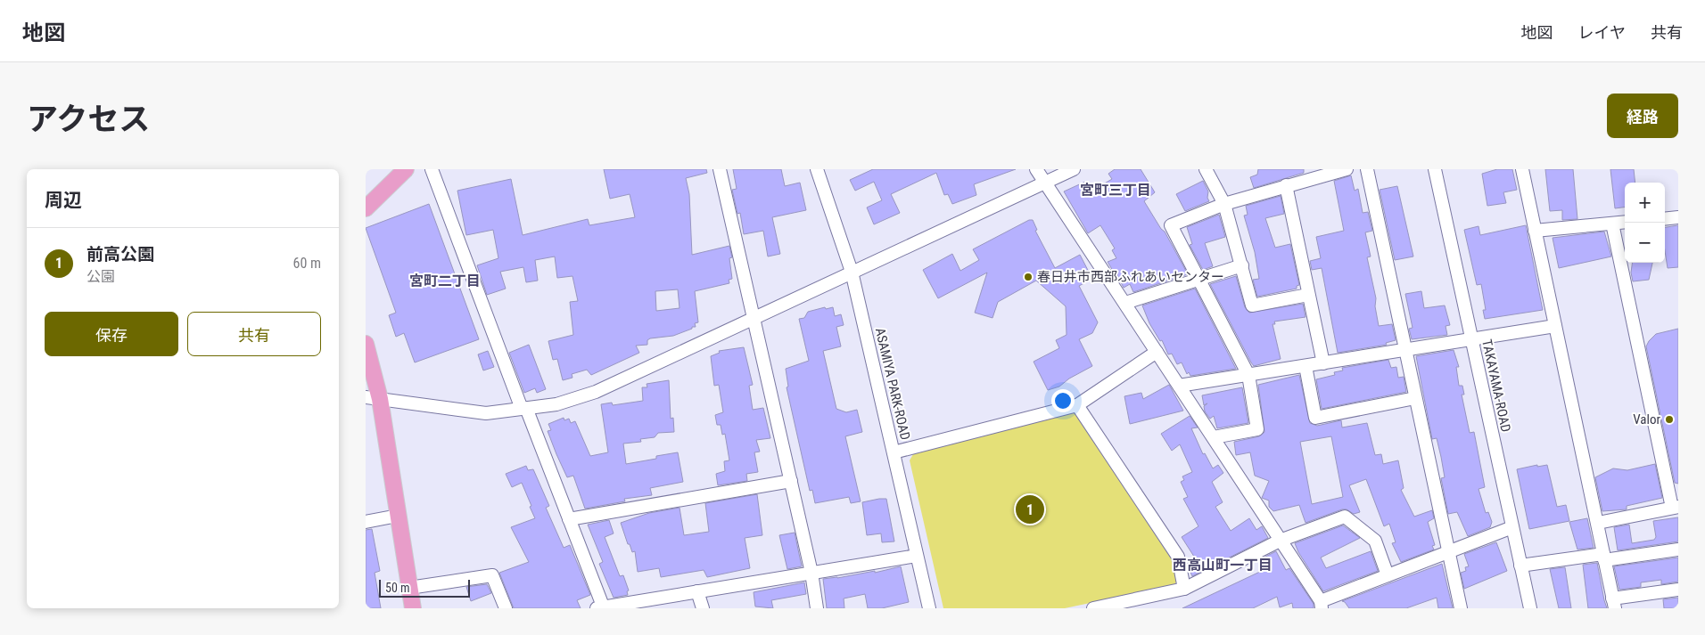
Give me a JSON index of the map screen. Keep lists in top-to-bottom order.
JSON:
{
  "streets": {
    "street": ["ASAMIYA PARK-ROAD", "TAKAYAMA-ROAD"]
  },
  "districts": ["宮町三丁目", "宮町二丁目", "西高山町一丁目"],
  "places": ["春日井市西部ふれあいセンター", "Valor"],
  "scale_bar": "50 m",
  "page": {
    "header": "地図",
    "nav": ["地図", "レイヤ", "共有"],
    "title": "アクセス",
    "buttons": [
      "経路",
      ["保存", "共有"]
    ],
    "heading": "周辺",
    "map_buttons": ["+", "−"],
    "list": [
      {
        "mark": "1",
        "name": "前高公園",
        "note": "公園",
        "value": "60 m"
      }
    ],
    "pins": "1",
    "scale": "50 m"
  }
}
